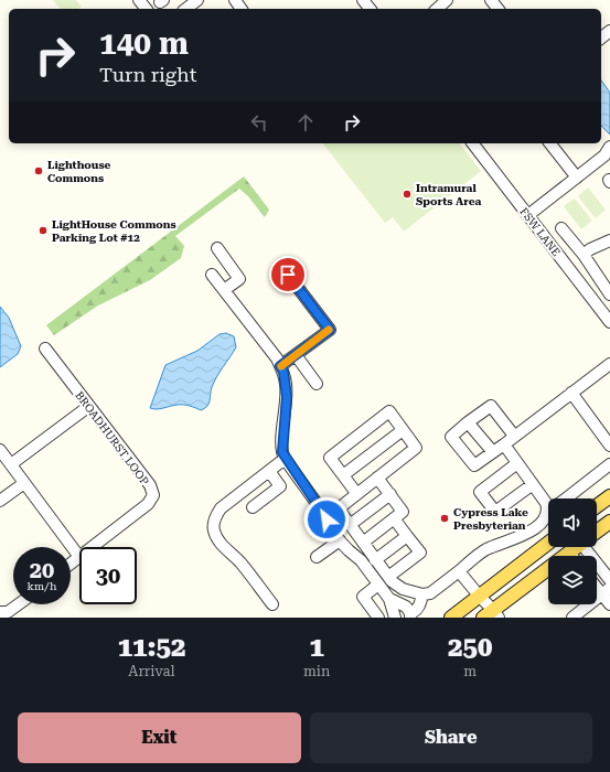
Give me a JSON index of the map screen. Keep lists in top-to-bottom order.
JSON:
{
  "streets": {
    "street": ["FSW LANE", "BROADHURST LOOP"]
  },
  "places": [
    "Lighthouse Commons",
    "Intramural Sports Area",
    "LightHouse Commons Parking Lot #12",
    "Cypress Lake Presbyterian"
  ],
  "page": {
    "turn": ["140 m", "Turn right"],
    "speed": "20 km/h",
    "limit": "30",
    "eta": [
      "11:52",
      "Arrival",
      "1",
      "min",
      "250",
      "m"
    ],
    "buttons": ["Exit", "Share"]
  }
}
